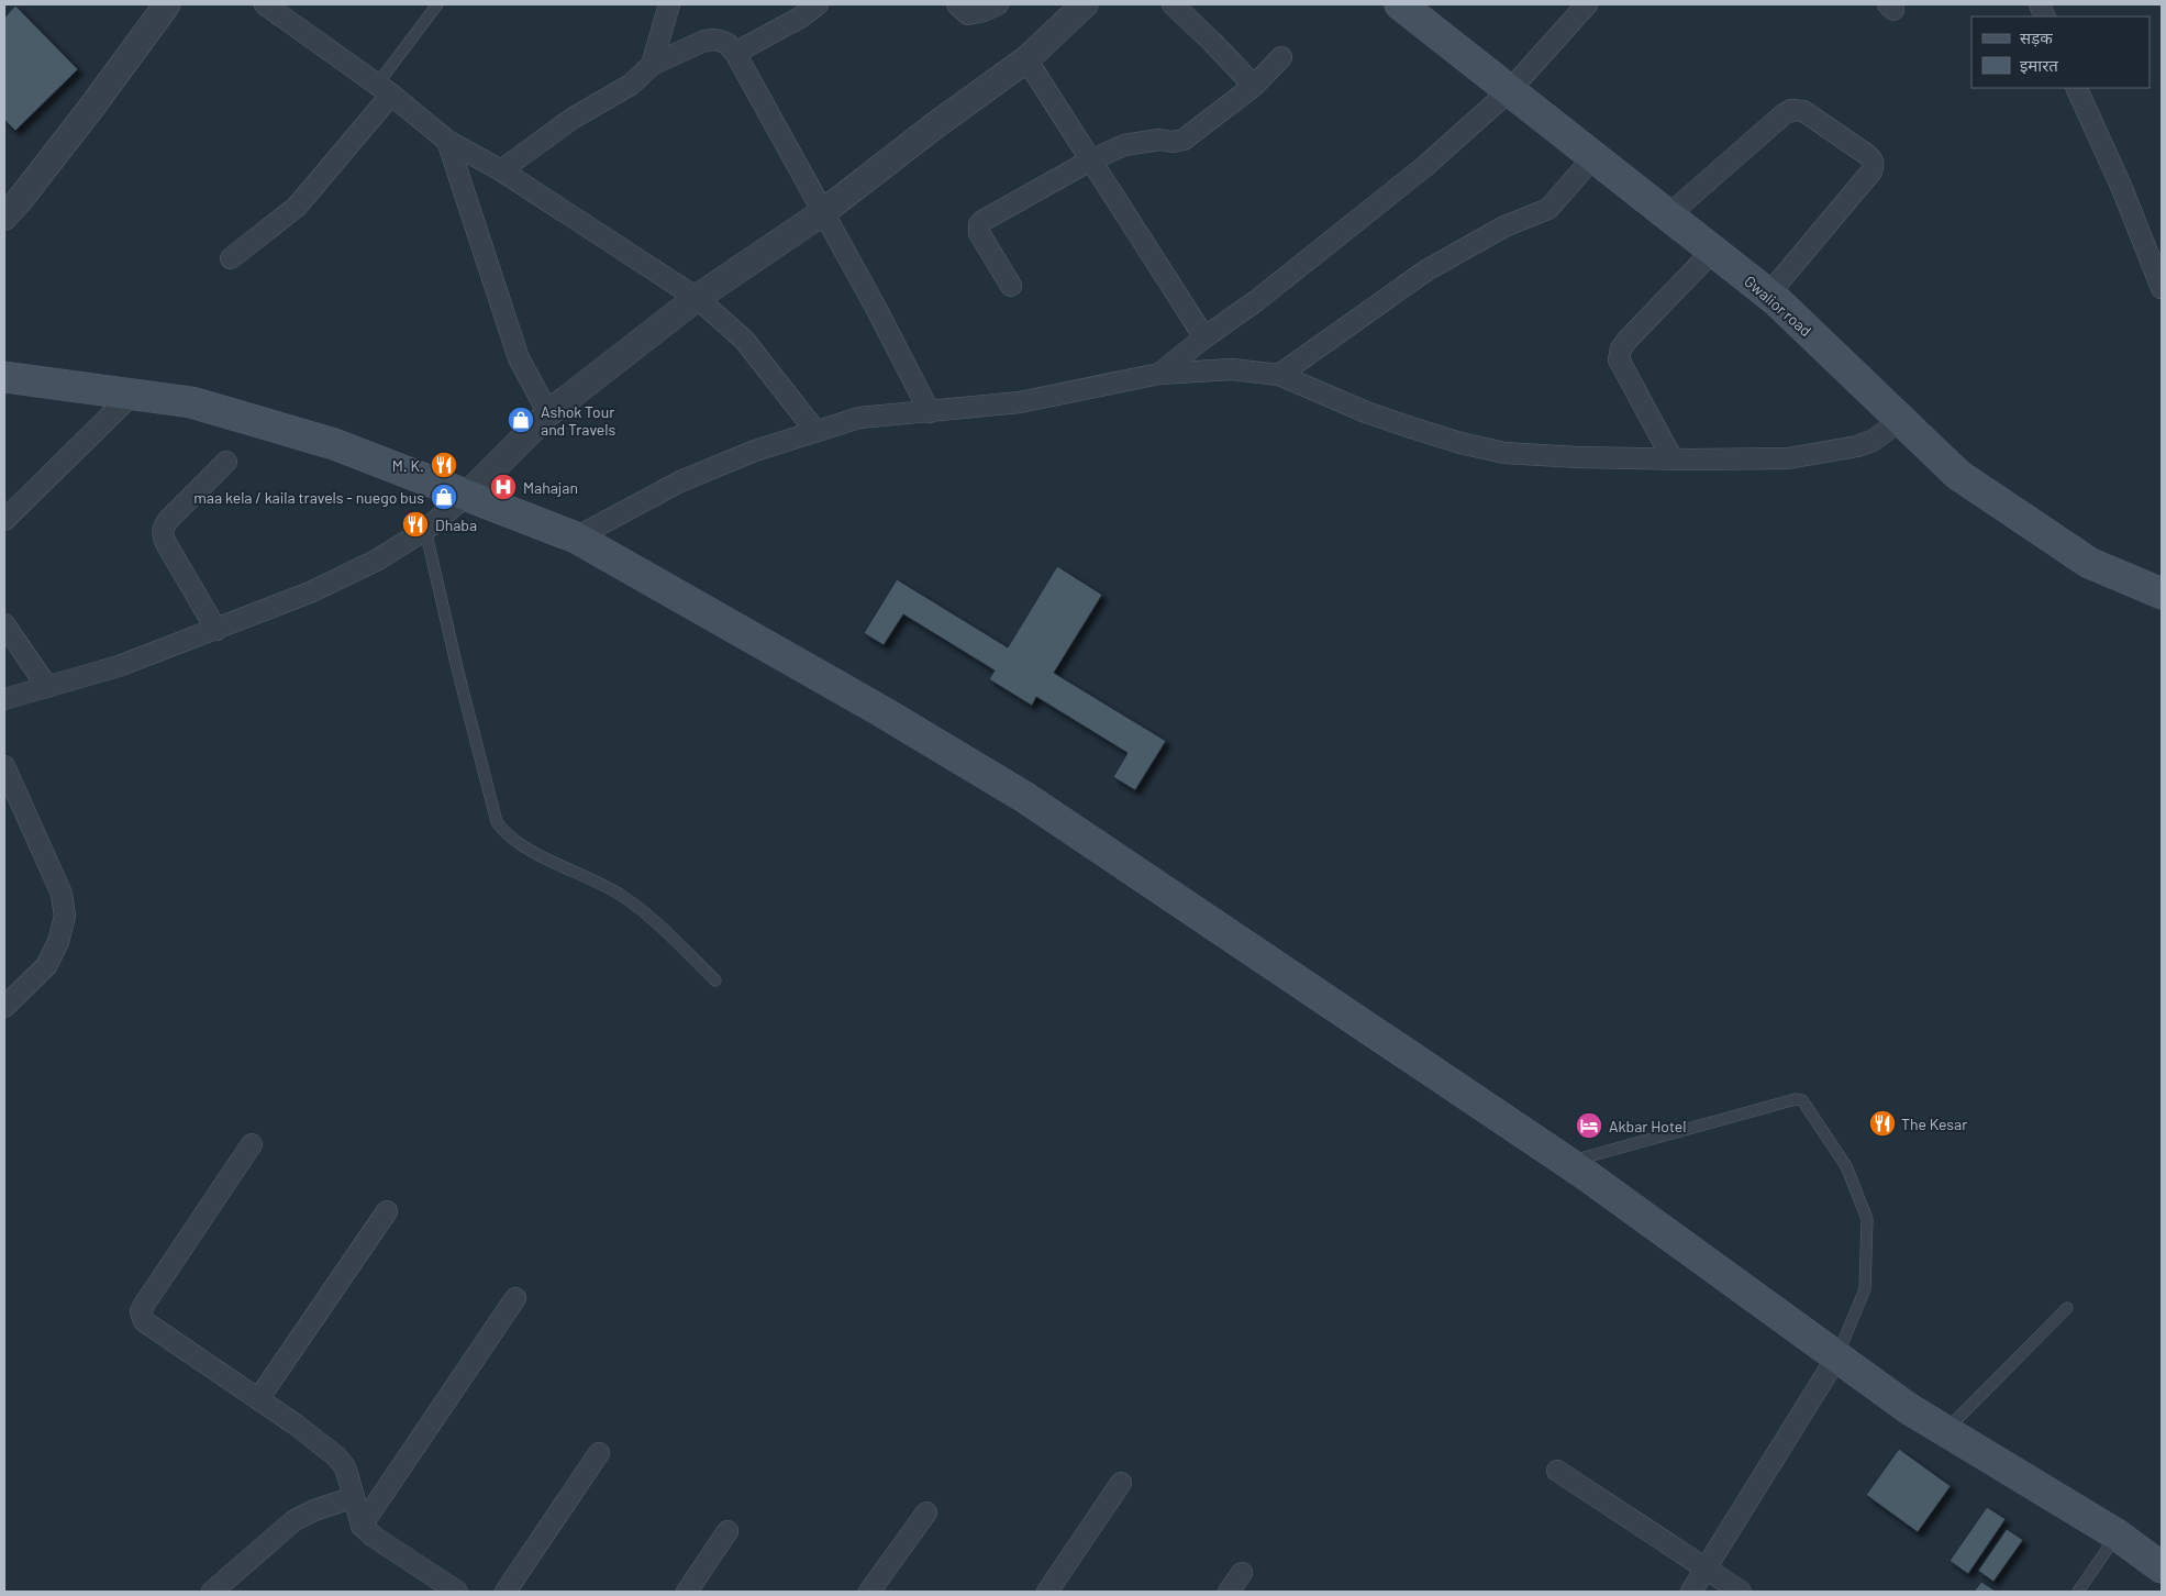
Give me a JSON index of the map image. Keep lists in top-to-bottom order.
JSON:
{
  "streets": {
    "main road": ["Gwalior road"]
  },
  "places": {
    "shop": ["Ashok Tour and Travels", "maa kela / kaila travels - nuego bus"],
    "restaurant": ["M. K.", "Dhaba", "The Kesar"],
    "hospital": ["Mahajan"],
    "hotel": ["Akbar Hotel"]
  },
  "legend": ["सड़क", "इमारत"]
}
